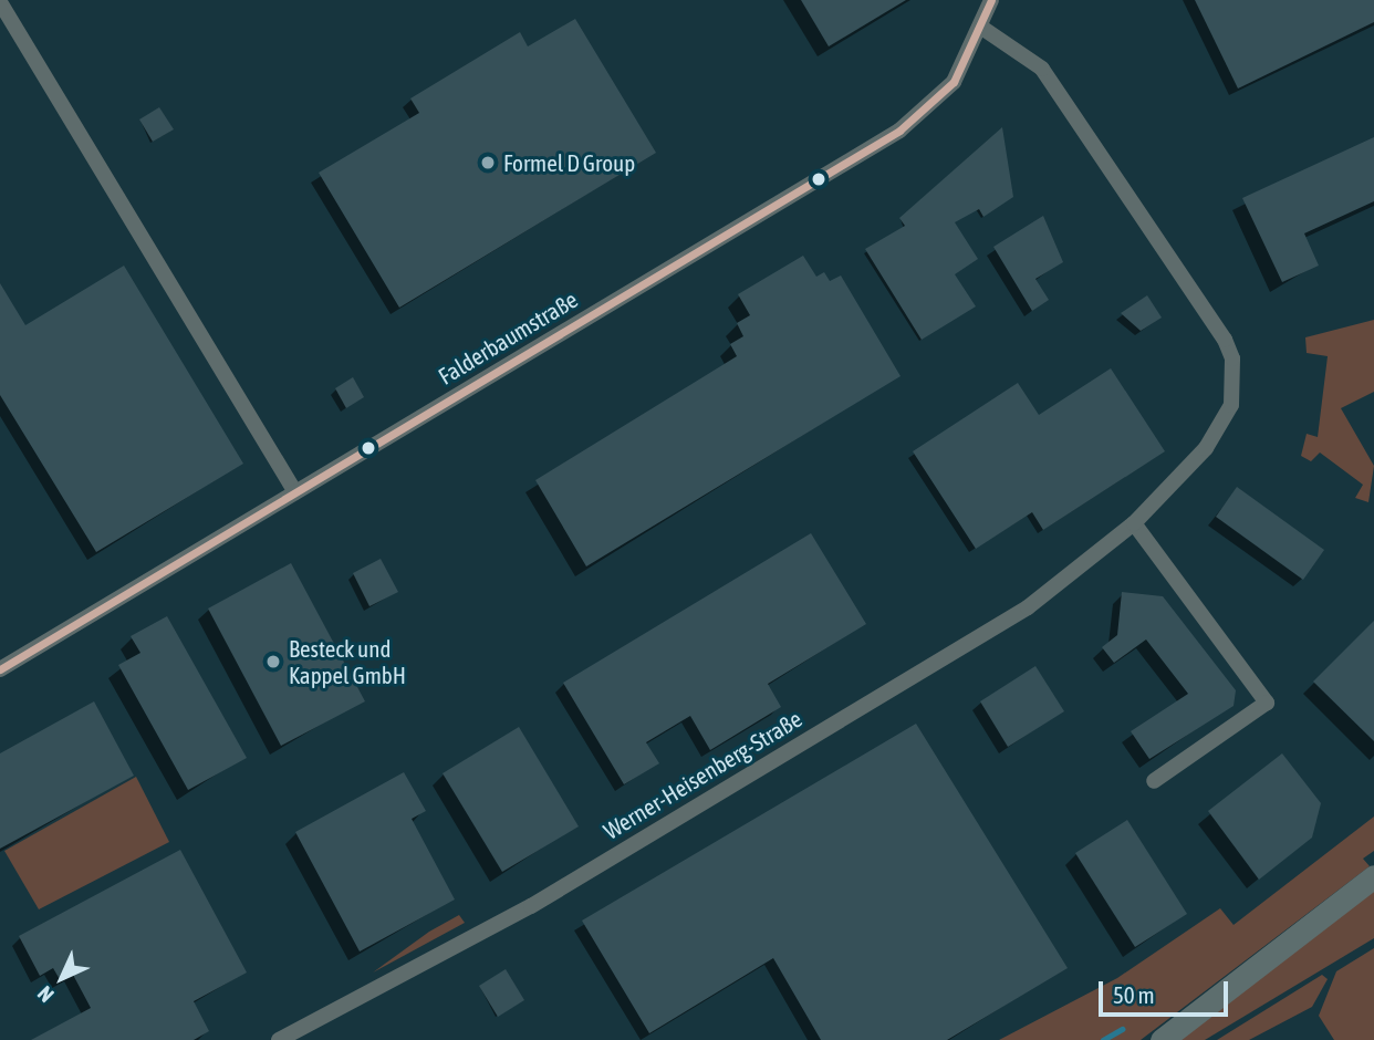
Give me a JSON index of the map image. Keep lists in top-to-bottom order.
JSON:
{
  "streets": {
    "street": ["Falderbaumstraße", "Werner-Heisenberg-Straße"]
  },
  "crossings": [
    ["Falderbaumstraße", "Werner-Heisenberg-Straße"]
  ],
  "places": ["Formel D Group", "Besteck und Kappel GmbH"],
  "scale_bar": "50 m",
  "north": "bottom left"
}
